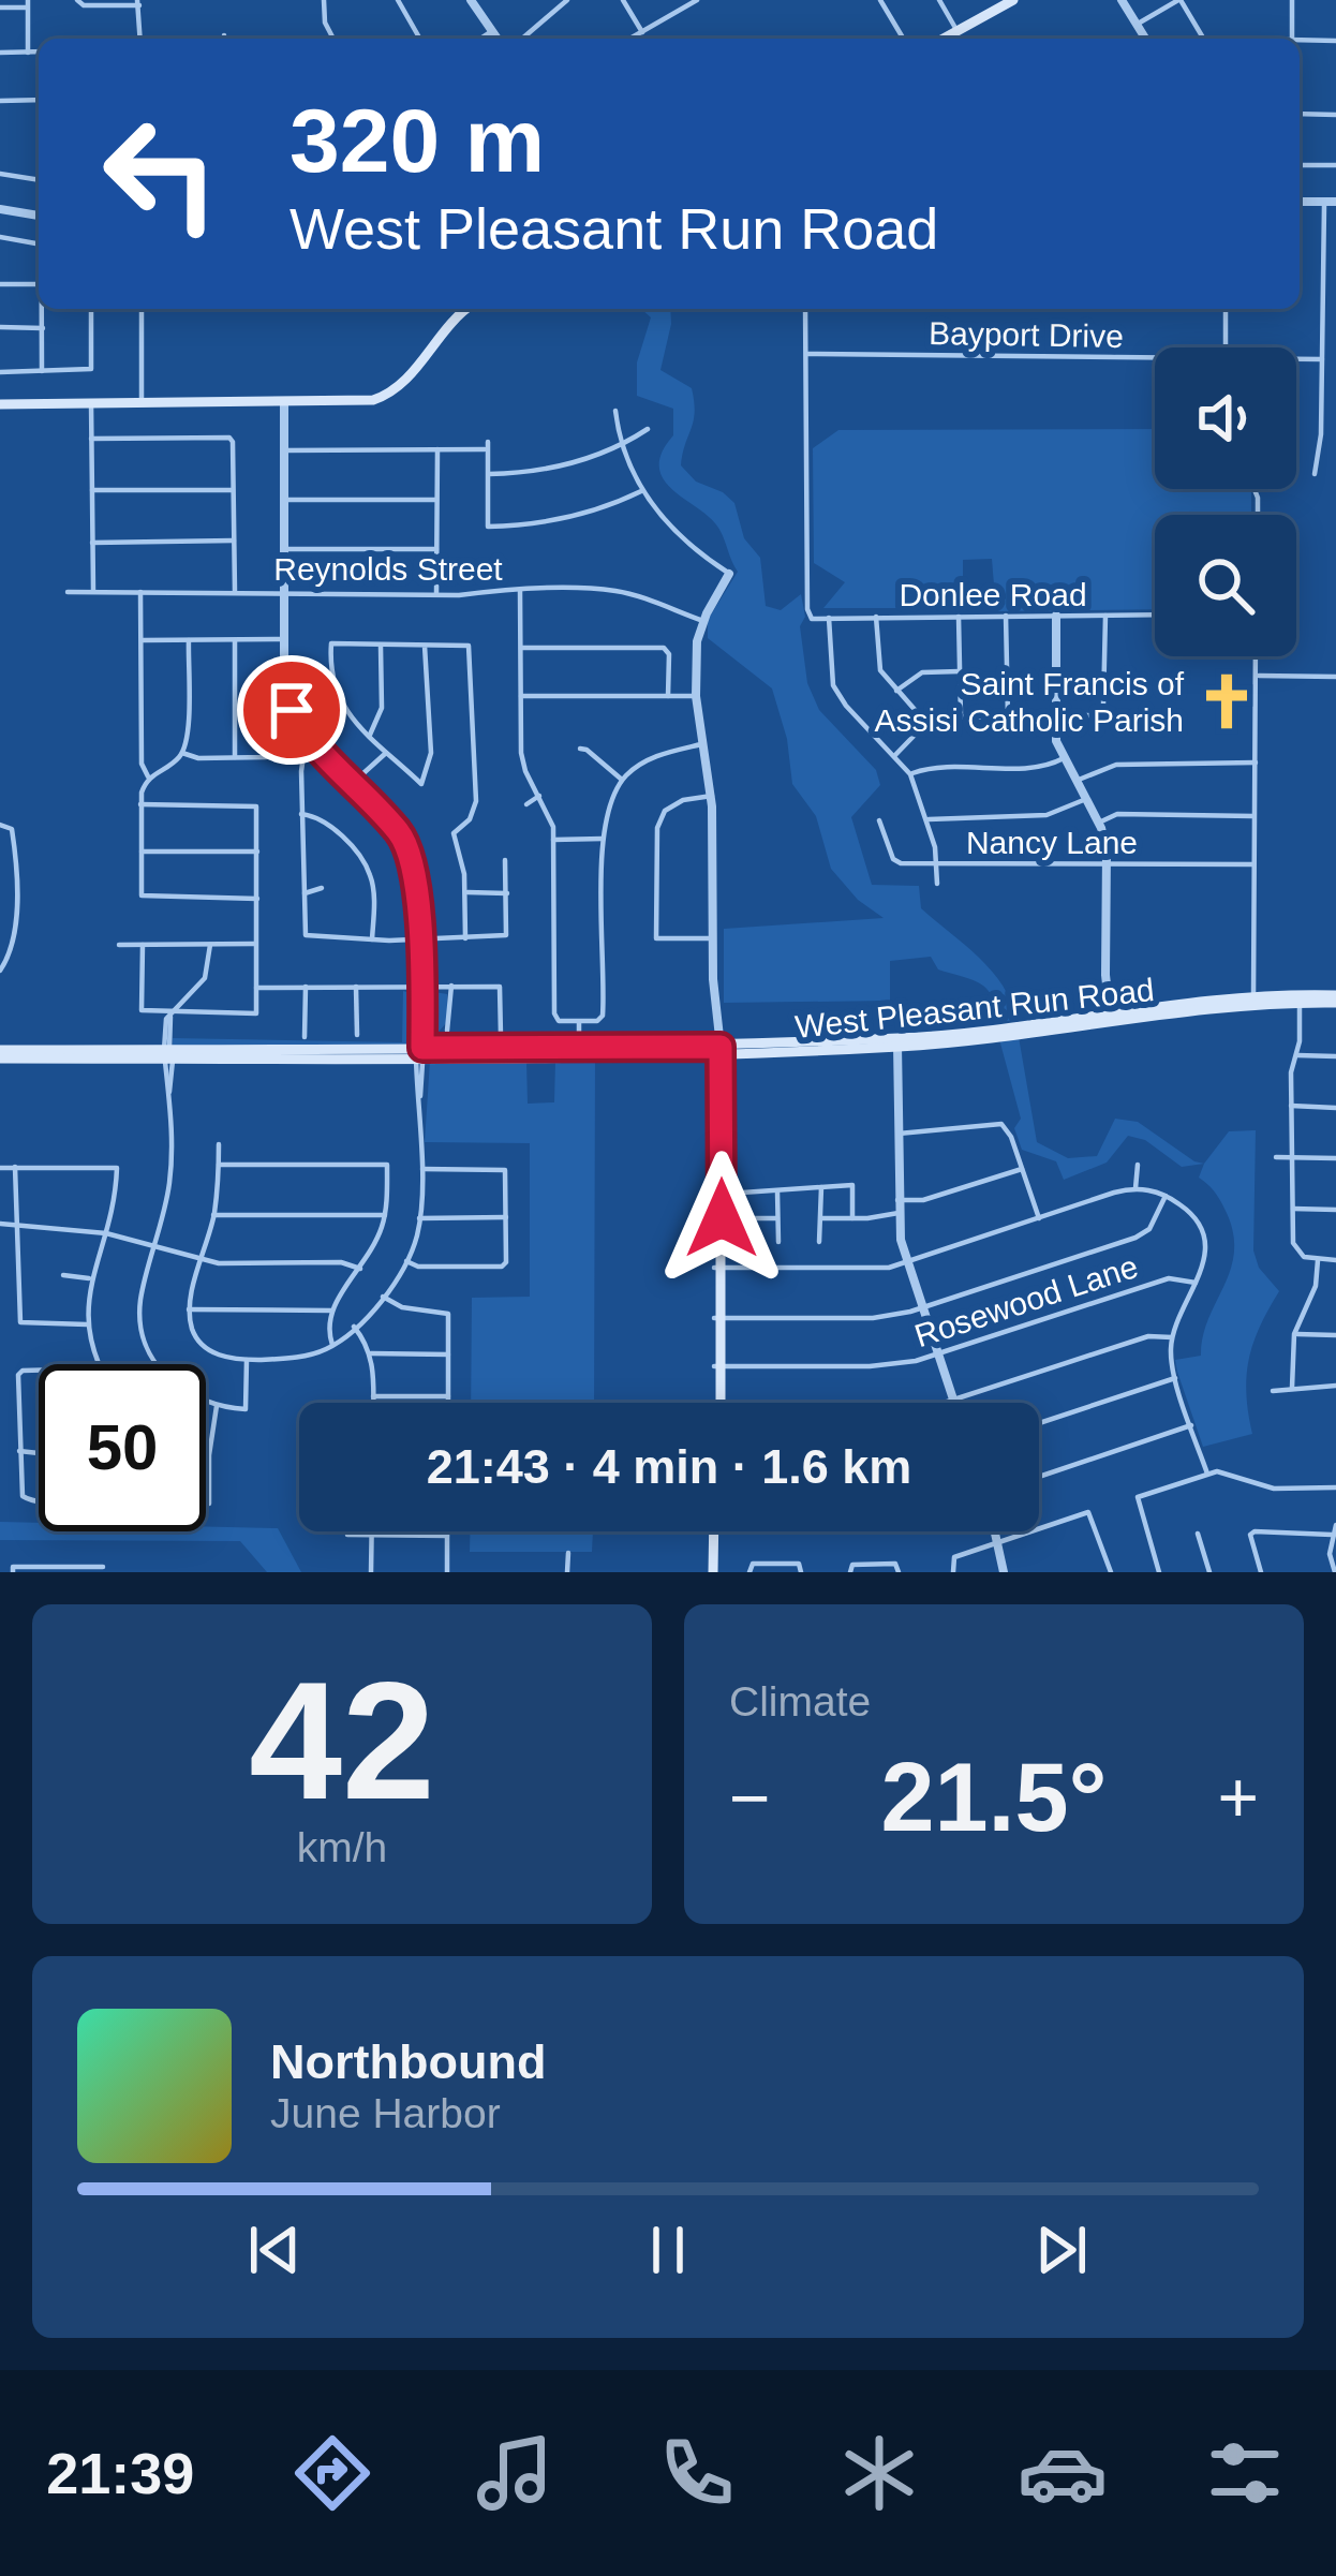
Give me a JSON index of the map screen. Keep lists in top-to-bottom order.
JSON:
{
  "streets": {
    "main road": ["West Pleasant Run Road"],
    "street": [
      "Bayport Drive",
      "Reynolds Street",
      "Donlee Road",
      "Nancy Lane",
      "Rosewood Lane"
    ]
  },
  "crossings": [
    ["Bayport Drive", "Donlee Road"]
  ],
  "places": {
    "church": ["Saint Francis of Assisi Catholic Parish"]
  },
  "page": {
    "turn": ["320 m", "West Pleasant Run Road"],
    "limit": "50",
    "trip": "21:43 · 4 min · 1.6 km",
    "tile": [
      ["42", "km/h"],
      "Climate"
    ],
    "heat": ["−", "21.5°", "+"],
    "song": ["Northbound", "June Harbor"],
    "tabs": "21:39"
  }
}
